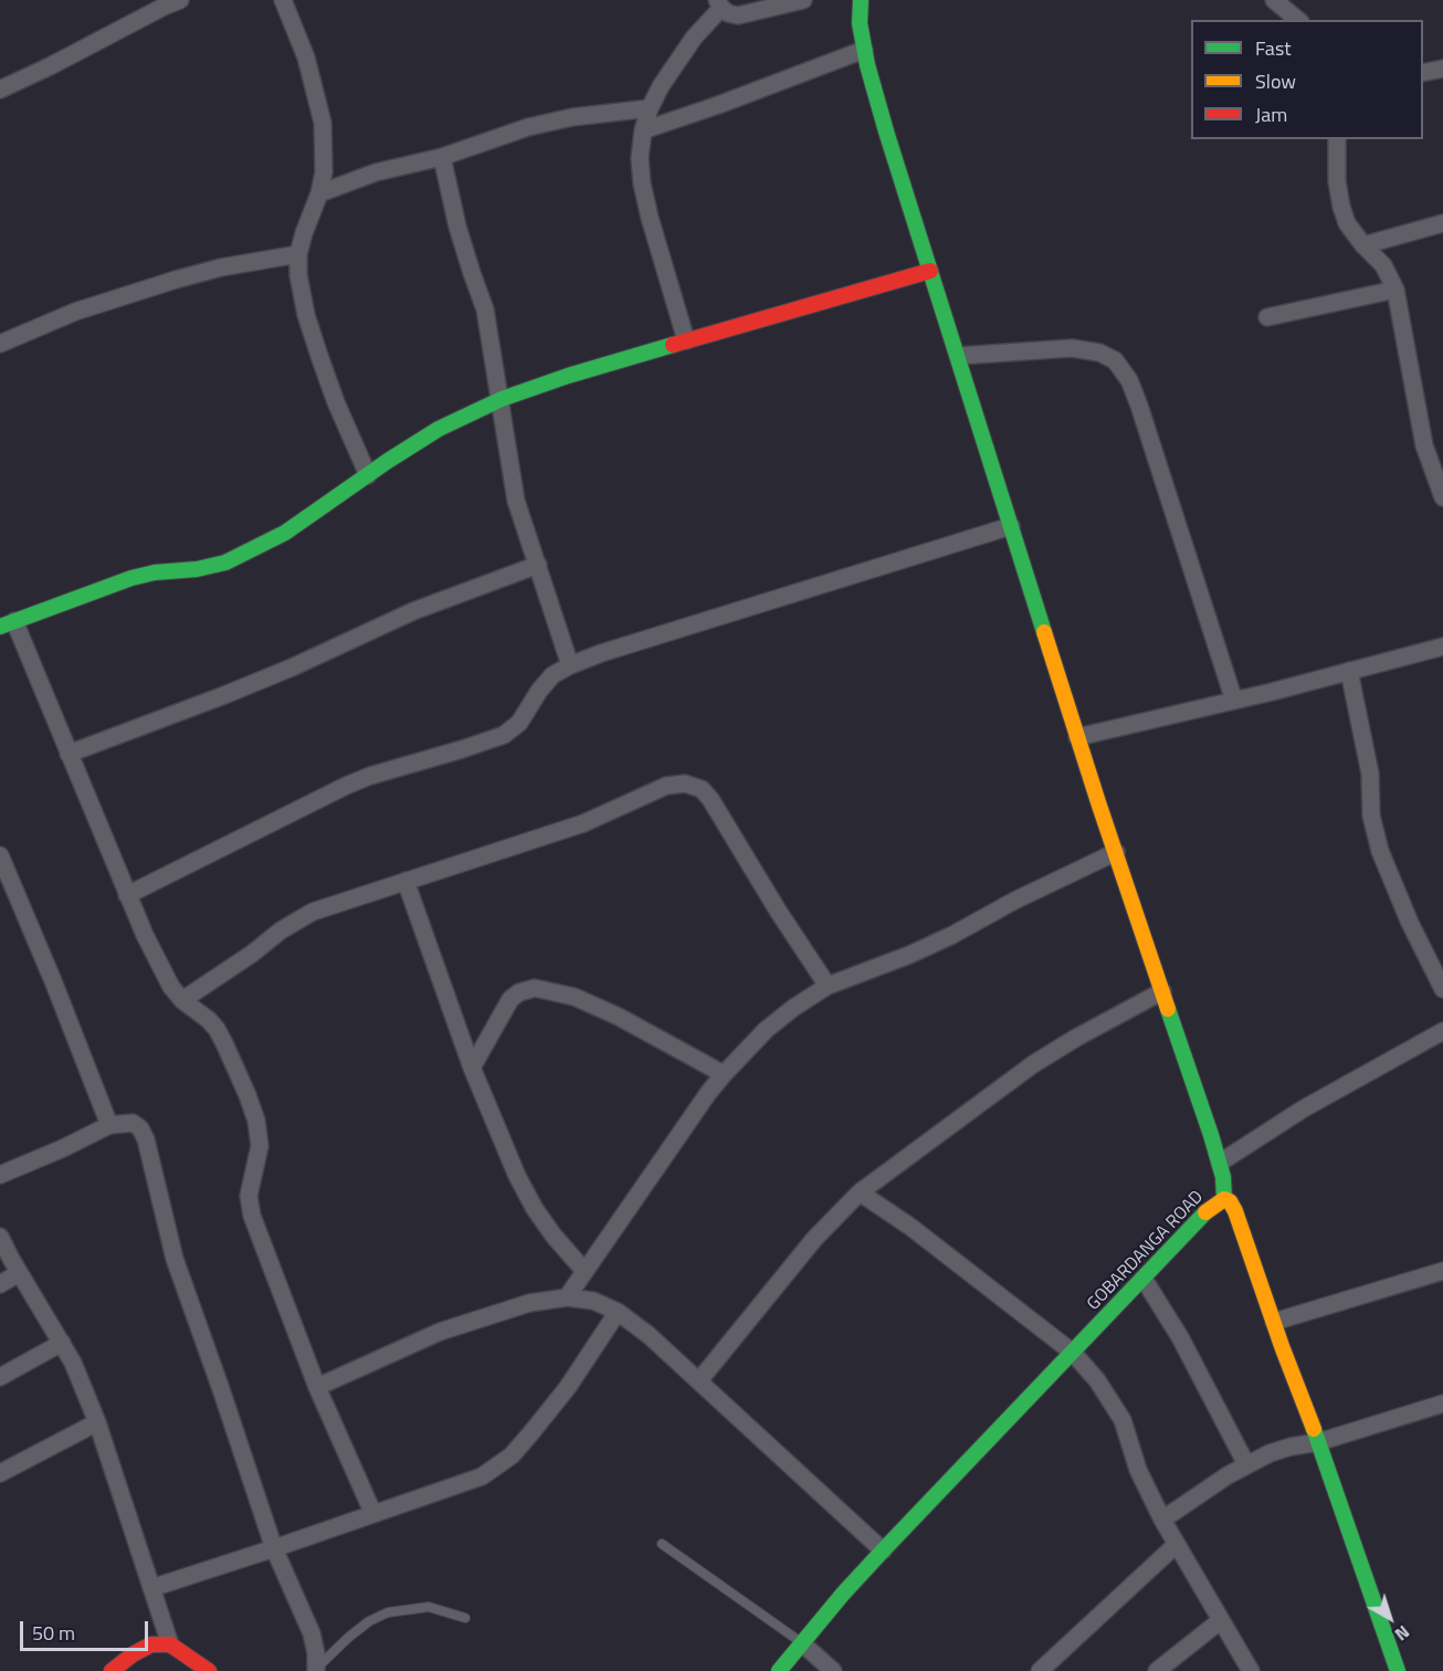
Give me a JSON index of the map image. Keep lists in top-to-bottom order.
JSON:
{
  "streets": {
    "street": ["GOBARDANGA ROAD"]
  },
  "legend": ["Fast", "Slow", "Jam"],
  "scale_bar": "50 m",
  "north": "bottom right"
}
